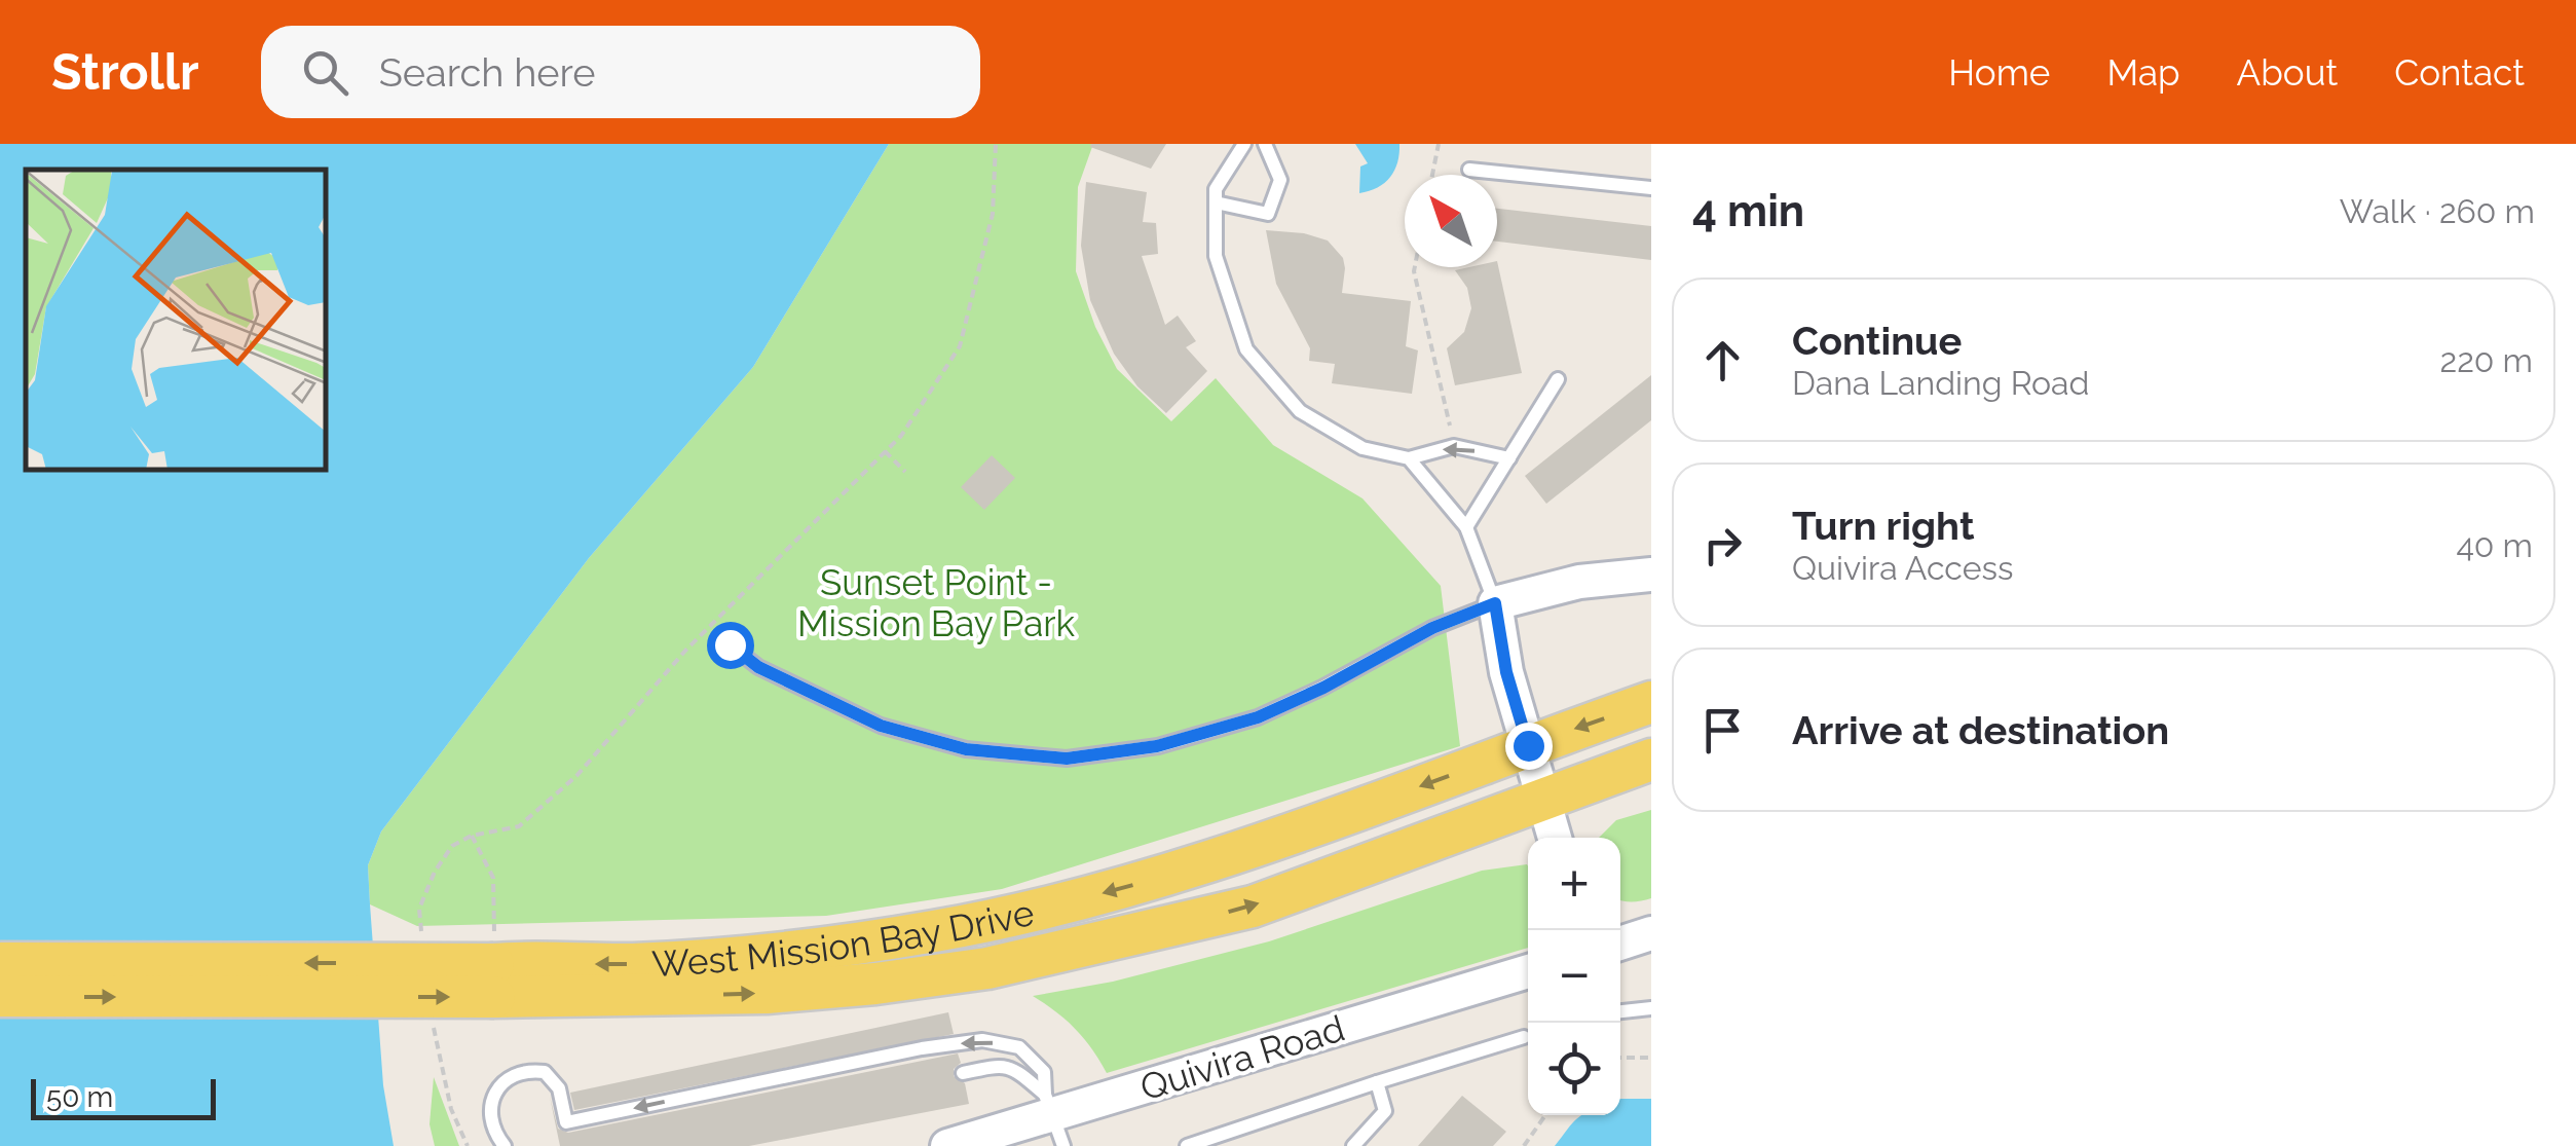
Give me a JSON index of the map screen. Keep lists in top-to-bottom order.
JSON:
{
  "streets": {
    "main road": ["West Mission Bay Drive"],
    "street": ["Quivira Road"]
  },
  "parks": ["Sunset Point - Mission Bay Park"],
  "scale_bar": "50 m",
  "north": "top left",
  "page": {
    "header": "Strollr",
    "search": "Search here",
    "nav": [
      "Home",
      "Map",
      "About",
      "Contact"
    ],
    "heading": ["4 min", "Walk · 260 m"],
    "list": [
      ["Continue", "Dana Landing Road", "220 m"],
      ["Turn right", "Quivira Access", "40 m"],
      "Arrive at destination"
    ],
    "map_buttons": ["+", "−"],
    "scale": "50 m"
  }
}
